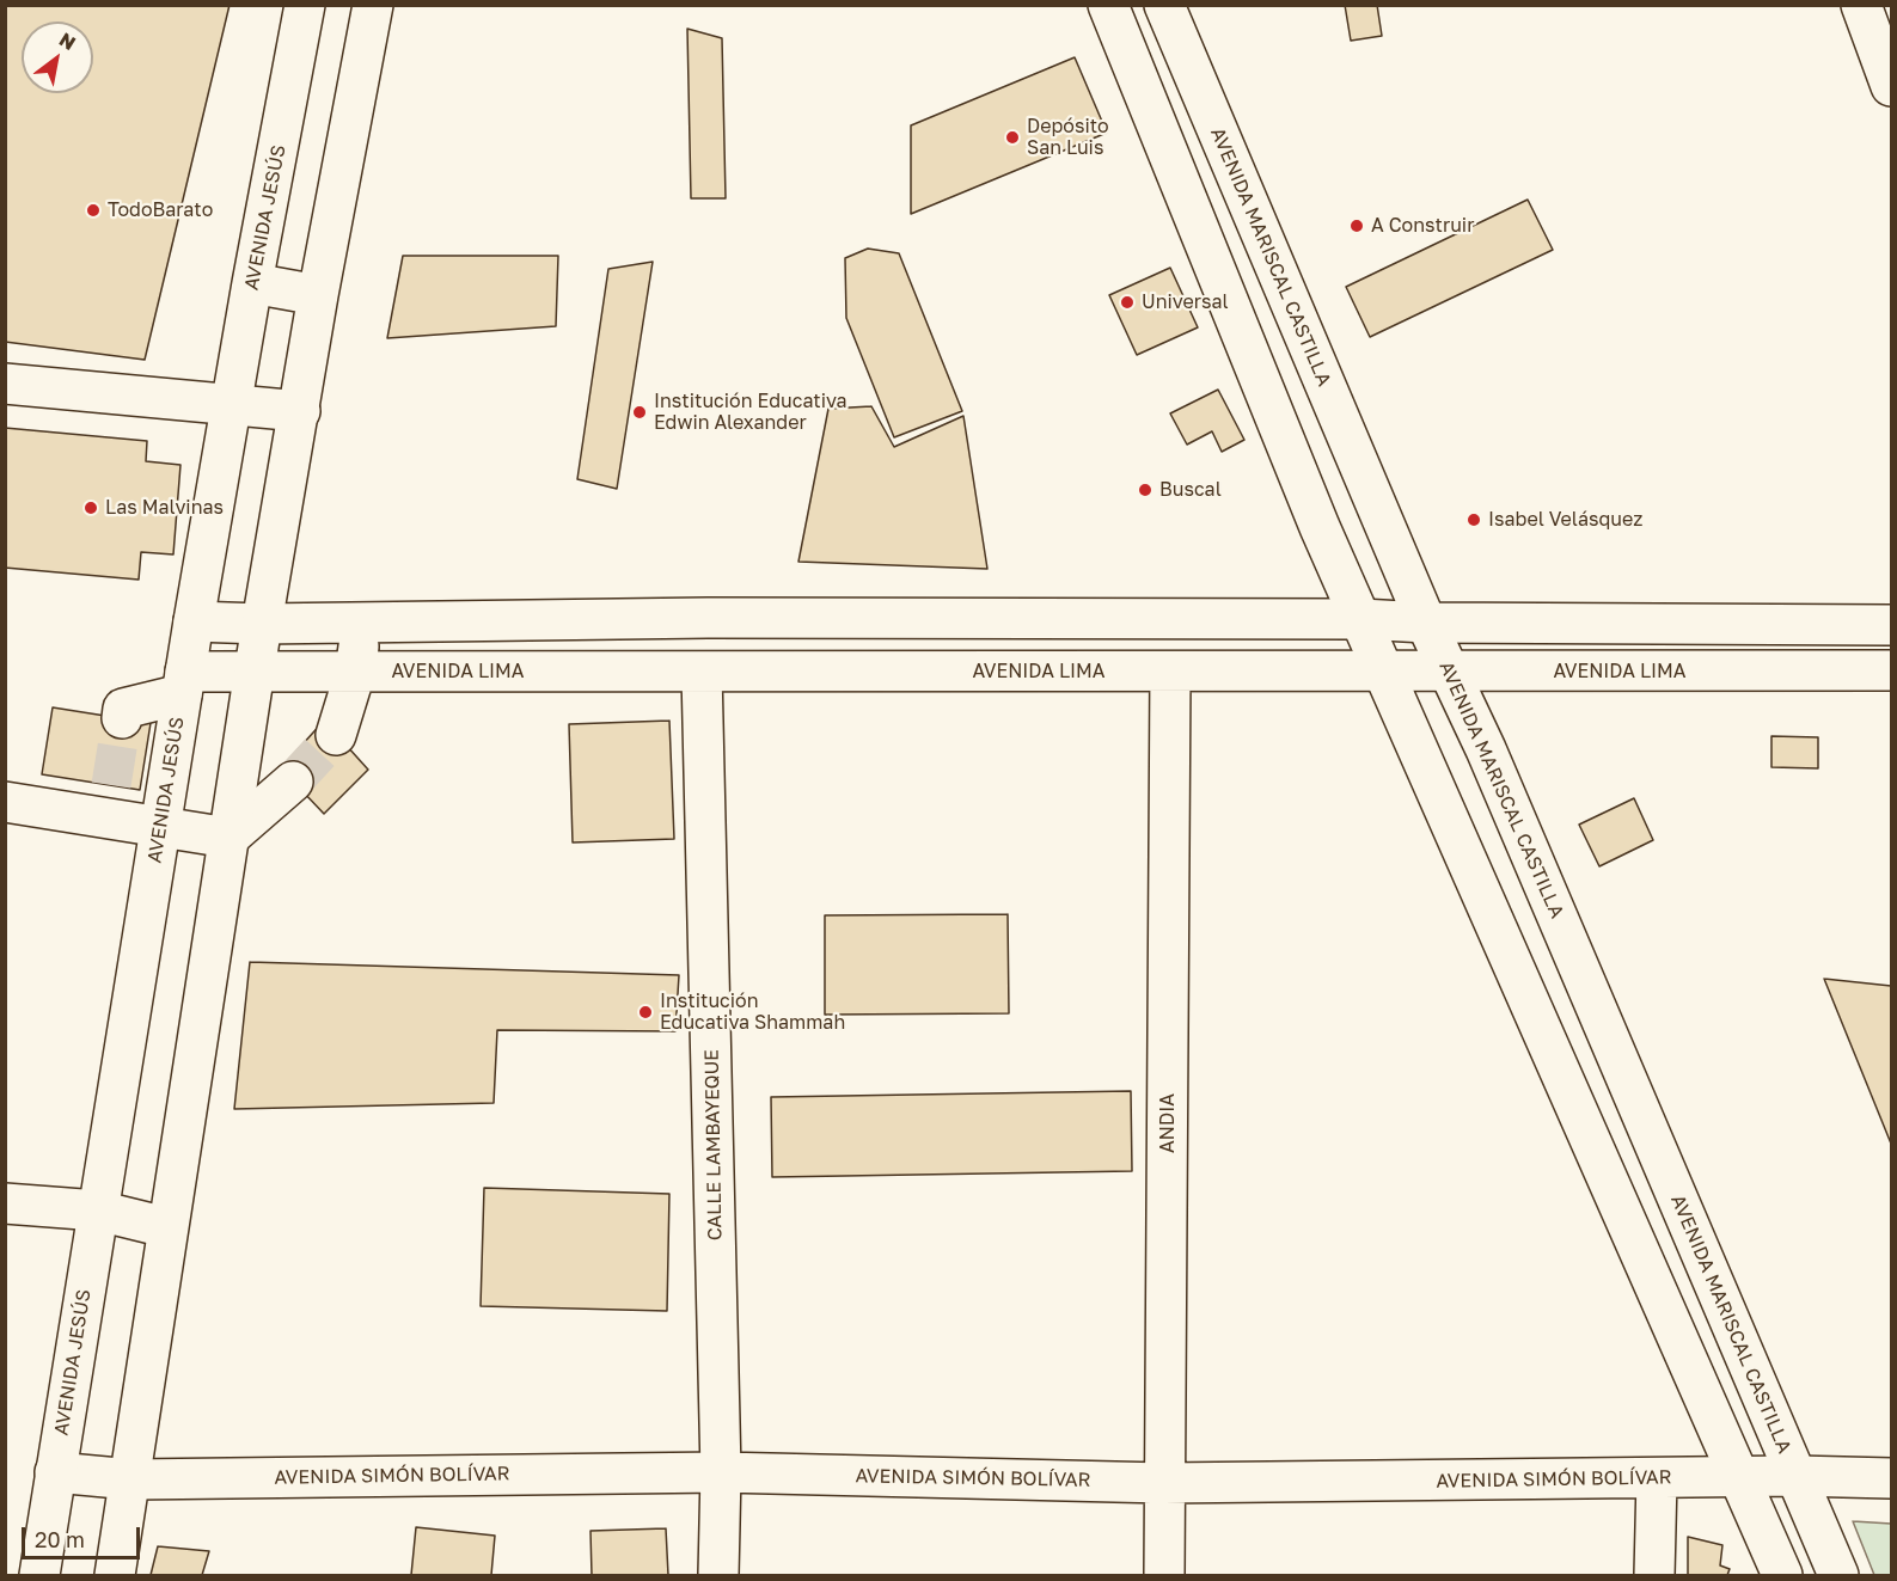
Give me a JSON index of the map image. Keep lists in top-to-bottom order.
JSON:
{
  "streets": {
    "street": [
      "AVENIDA JESÚS",
      "AVENIDA MARISCAL CASTILLA",
      "AVENIDA LIMA",
      "ANDIA",
      "CALLE LAMBAYEQUE",
      "AVENIDA SIMÓN BOLÍVAR"
    ]
  },
  "crossings": [
    ["AVENIDA JESÚS", "AVENIDA LIMA"],
    ["AVENIDA JESÚS", "AVENIDA SIMÓN BOLÍVAR"],
    ["AVENIDA MARISCAL CASTILLA", "AVENIDA LIMA"],
    ["AVENIDA MARISCAL CASTILLA", "AVENIDA SIMÓN BOLÍVAR"],
    ["AVENIDA LIMA", "ANDIA"],
    ["AVENIDA LIMA", "CALLE LAMBAYEQUE"],
    ["ANDIA", "AVENIDA SIMÓN BOLÍVAR"],
    ["CALLE LAMBAYEQUE", "AVENIDA SIMÓN BOLÍVAR"]
  ],
  "places": [
    "Depósito San Luis",
    "TodoBarato",
    "A Construir",
    "Universal",
    "Institución Educativa Edwin Alexander",
    "Buscal",
    "Las Malvinas",
    "Isabel Velásquez",
    "Institución Educativa Shammah"
  ],
  "scale_bar": "20 m",
  "north": "top right"
}
